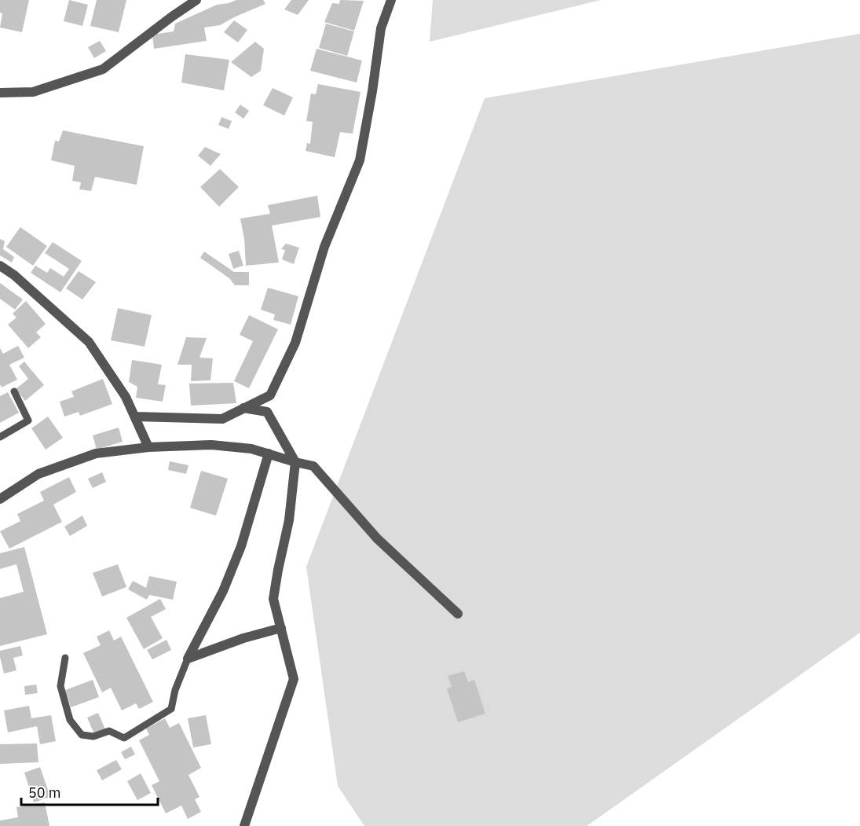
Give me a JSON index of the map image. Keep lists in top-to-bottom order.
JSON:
{
  "scale_bar": "50 m"
}
